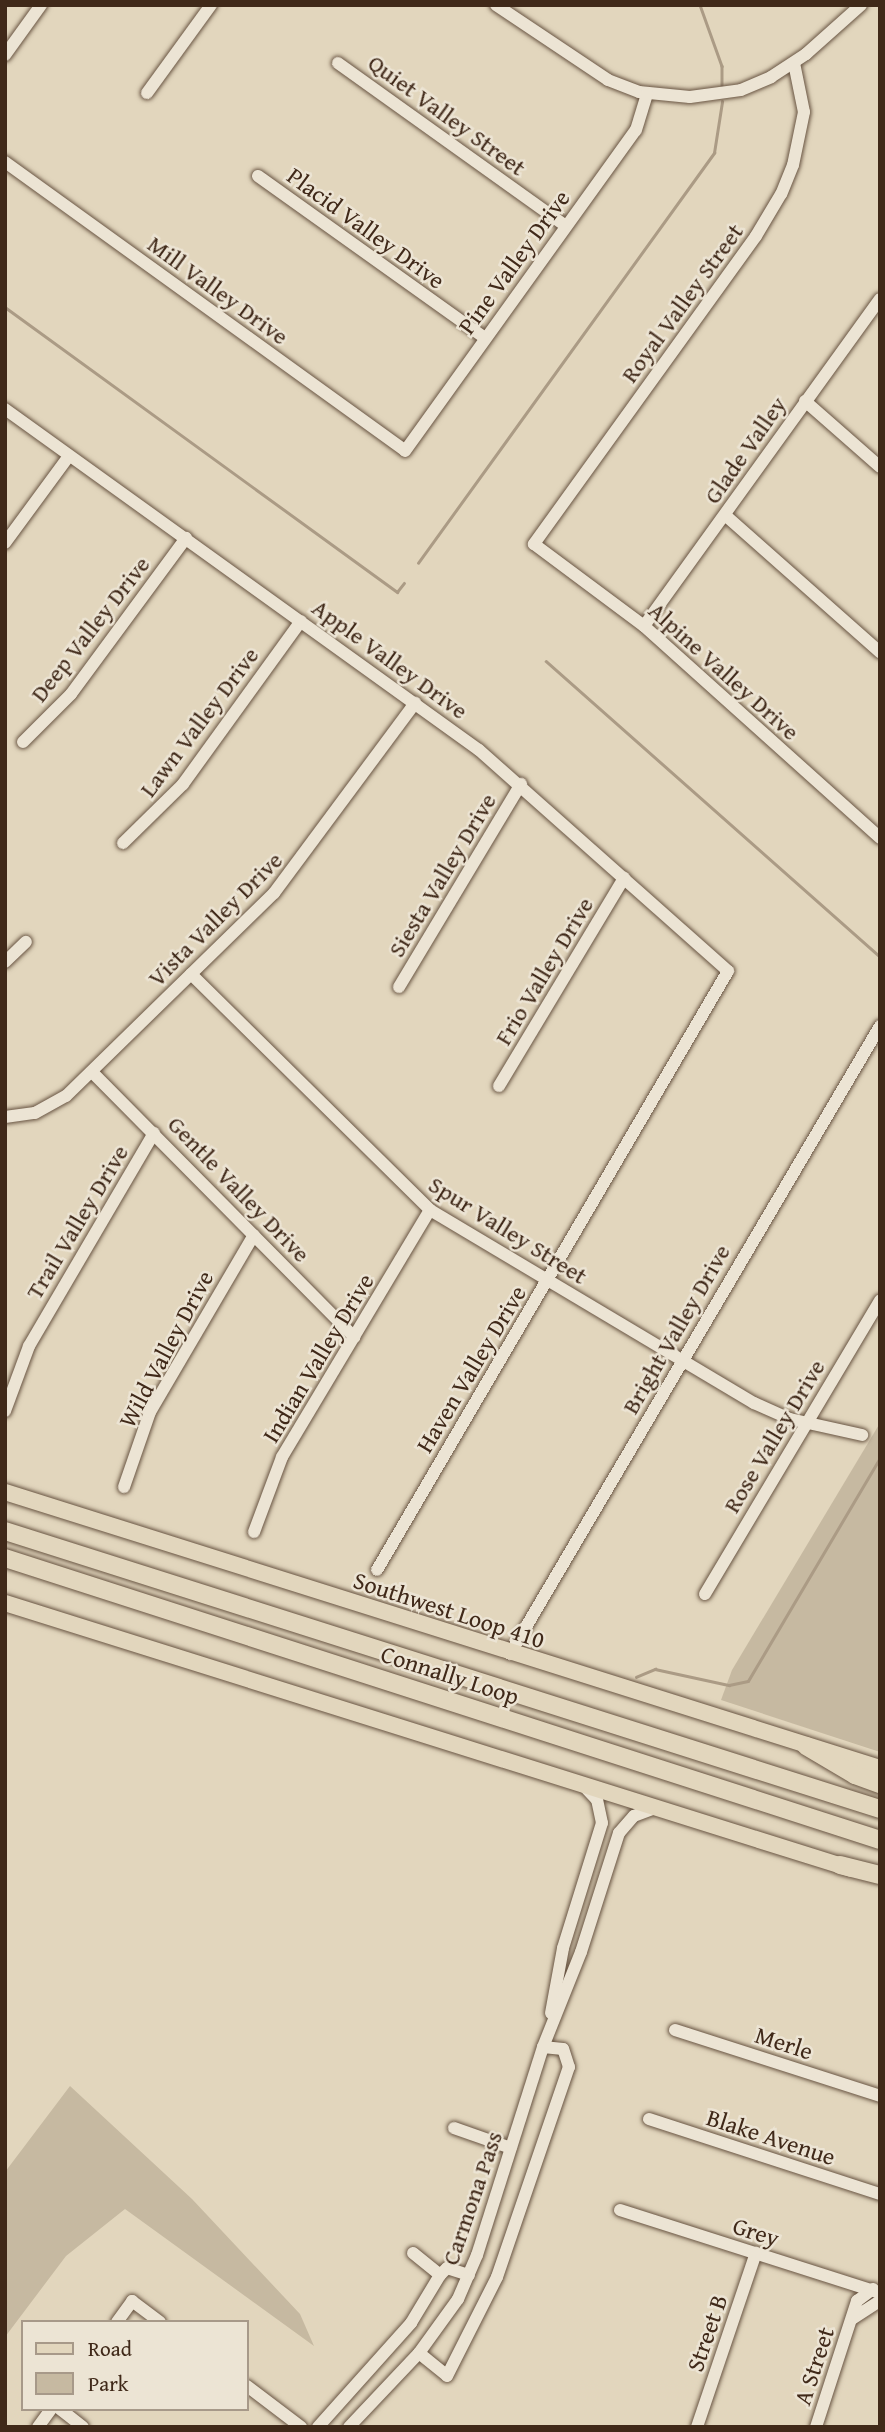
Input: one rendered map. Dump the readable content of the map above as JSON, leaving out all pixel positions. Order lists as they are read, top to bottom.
{
  "streets": {
    "highway": ["Connally Loop"],
    "main road": ["Southwest Loop 410"],
    "street": [
      "Quiet Valley Street",
      "Placid Valley Drive",
      "Pine Valley Drive",
      "Mill Valley Drive",
      "Royal Valley Street",
      "Glade Valley",
      "Deep Valley Drive",
      "Apple Valley Drive",
      "Alpine Valley Drive",
      "Lawn Valley Drive",
      "Siesta Valley Drive",
      "Vista Valley Drive",
      "Frio Valley Drive",
      "Gentle Valley Drive",
      "Trail Valley Drive",
      "Spur Valley Street",
      "Bright Valley Drive",
      "Wild Valley Drive",
      "Indian Valley Drive",
      "Haven Valley Drive",
      "Rose Valley Drive",
      "Merle",
      "Blake Avenue",
      "Carmona Pass",
      "Grey",
      "Street B",
      "A Street"
    ]
  },
  "crossings": [
    ["Quiet Valley Street", "Pine Valley Drive"],
    ["Placid Valley Drive", "Pine Valley Drive"],
    ["Pine Valley Drive", "Mill Valley Drive"],
    ["Royal Valley Street", "Alpine Valley Drive"],
    ["Glade Valley", "Alpine Valley Drive"],
    ["Deep Valley Drive", "Apple Valley Drive"],
    ["Apple Valley Drive", "Lawn Valley Drive"],
    ["Apple Valley Drive", "Siesta Valley Drive"],
    ["Apple Valley Drive", "Vista Valley Drive"],
    ["Apple Valley Drive", "Frio Valley Drive"],
    ["Apple Valley Drive", "Haven Valley Drive"],
    ["Vista Valley Drive", "Gentle Valley Drive"],
    ["Vista Valley Drive", "Spur Valley Street"],
    ["Gentle Valley Drive", "Trail Valley Drive"],
    ["Gentle Valley Drive", "Wild Valley Drive"],
    ["Gentle Valley Drive", "Indian Valley Drive"],
    ["Spur Valley Street", "Bright Valley Drive"],
    ["Spur Valley Street", "Indian Valley Drive"],
    ["Spur Valley Street", "Haven Valley Drive"],
    ["Spur Valley Street", "Rose Valley Drive"],
    ["Bright Valley Drive", "Southwest Loop 410"],
    ["Grey", "Street B"],
    ["Grey", "A Street"]
  ],
  "legend": ["Road", "Park"]
}
